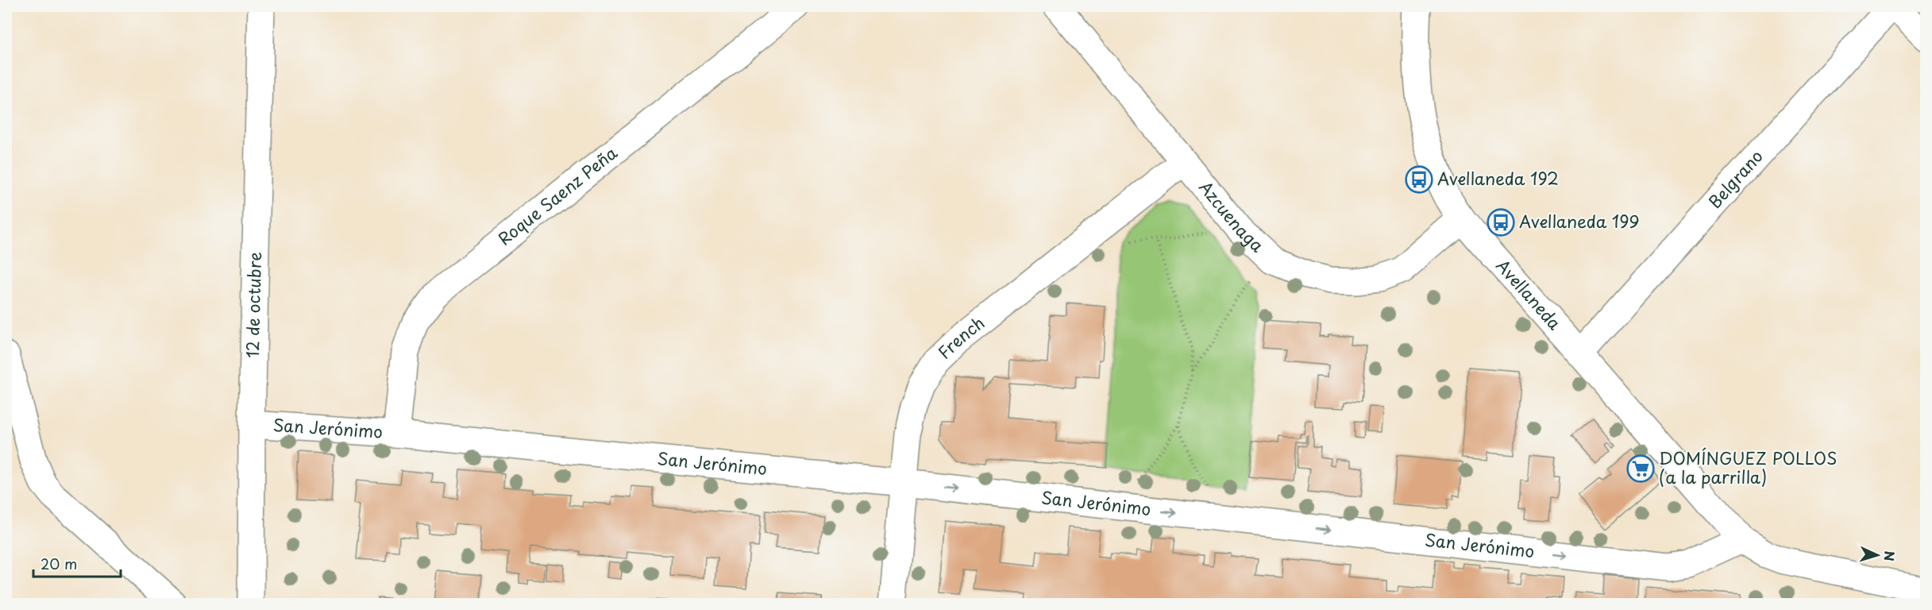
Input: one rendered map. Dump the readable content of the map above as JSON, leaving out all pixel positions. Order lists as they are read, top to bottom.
{
  "streets": {
    "street": [
      "Belgrano",
      "Roque Saenz Peña",
      "Azcuenaga",
      "Avellaneda",
      "12 de octubre",
      "French",
      "San Jerónimo"
    ]
  },
  "crossings": [
    ["Belgrano", "Avellaneda"],
    ["Roque Saenz Peña", "San Jerónimo"],
    ["Azcuenaga", "Avellaneda"],
    ["Azcuenaga", "French"],
    ["Avellaneda", "San Jerónimo"],
    ["12 de octubre", "San Jerónimo"],
    ["French", "San Jerónimo"]
  ],
  "one_way": ["San Jerónimo"],
  "places": {
    "bus stop": ["Avellaneda 192", "Avellaneda 199"],
    "supermarket": ["DOMÍNGUEZ POLLOS (a la parrilla)"]
  },
  "scale_bar": "20 m",
  "north": "right"
}
